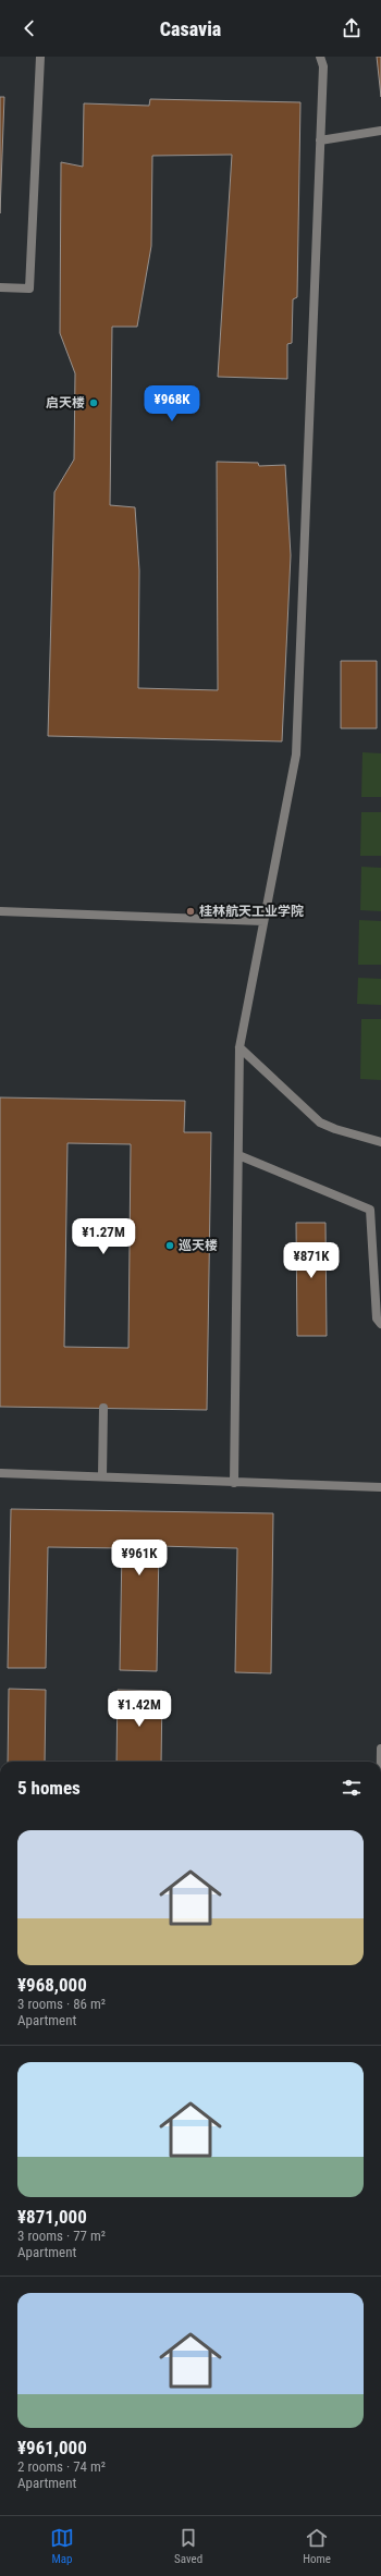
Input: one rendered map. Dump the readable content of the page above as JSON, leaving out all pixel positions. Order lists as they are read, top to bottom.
{
  "places": ["启天楼", "桂林航天工业学院", "巡天楼"],
  "page": {
    "header": "Casavia",
    "price": [
      "¥968K",
      "¥1.27M",
      "¥871K",
      "¥961K",
      "¥1.42M"
    ],
    "heading": "5 homes",
    "list": [
      {
        "name": "¥968,000",
        "note": "3 rooms · 86 m² · Apartment"
      },
      {
        "name": "¥871,000",
        "note": "3 rooms · 77 m² · Apartment"
      },
      {
        "name": "¥961,000",
        "note": "2 rooms · 74 m² · Apartment"
      }
    ],
    "tabs": ["Map", "Saved", "Home"]
  }
}
